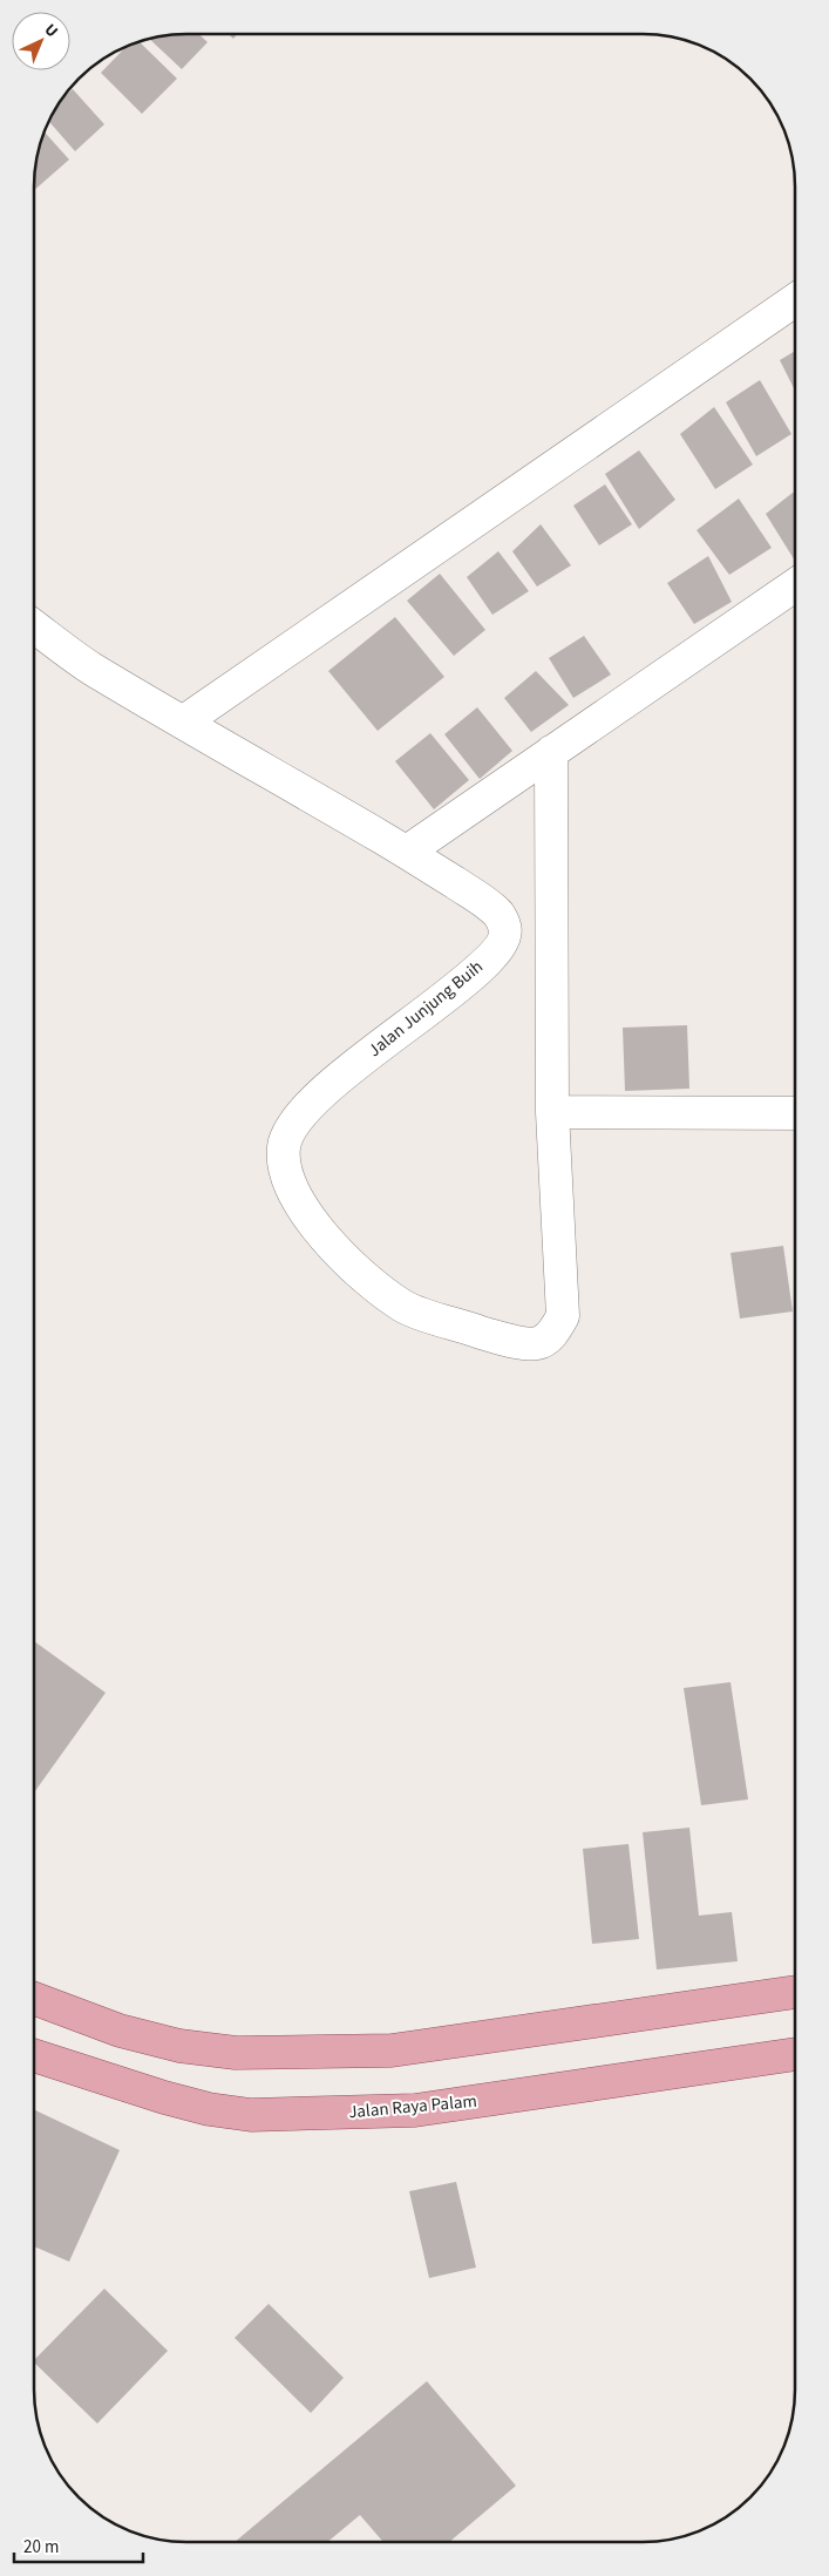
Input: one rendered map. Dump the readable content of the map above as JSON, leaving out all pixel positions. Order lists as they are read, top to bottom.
{
  "streets": {
    "main road": ["Jalan Raya Palam"],
    "street": ["Jalan Junjung Buih"]
  },
  "scale_bar": "20 m",
  "north": "top right"
}
